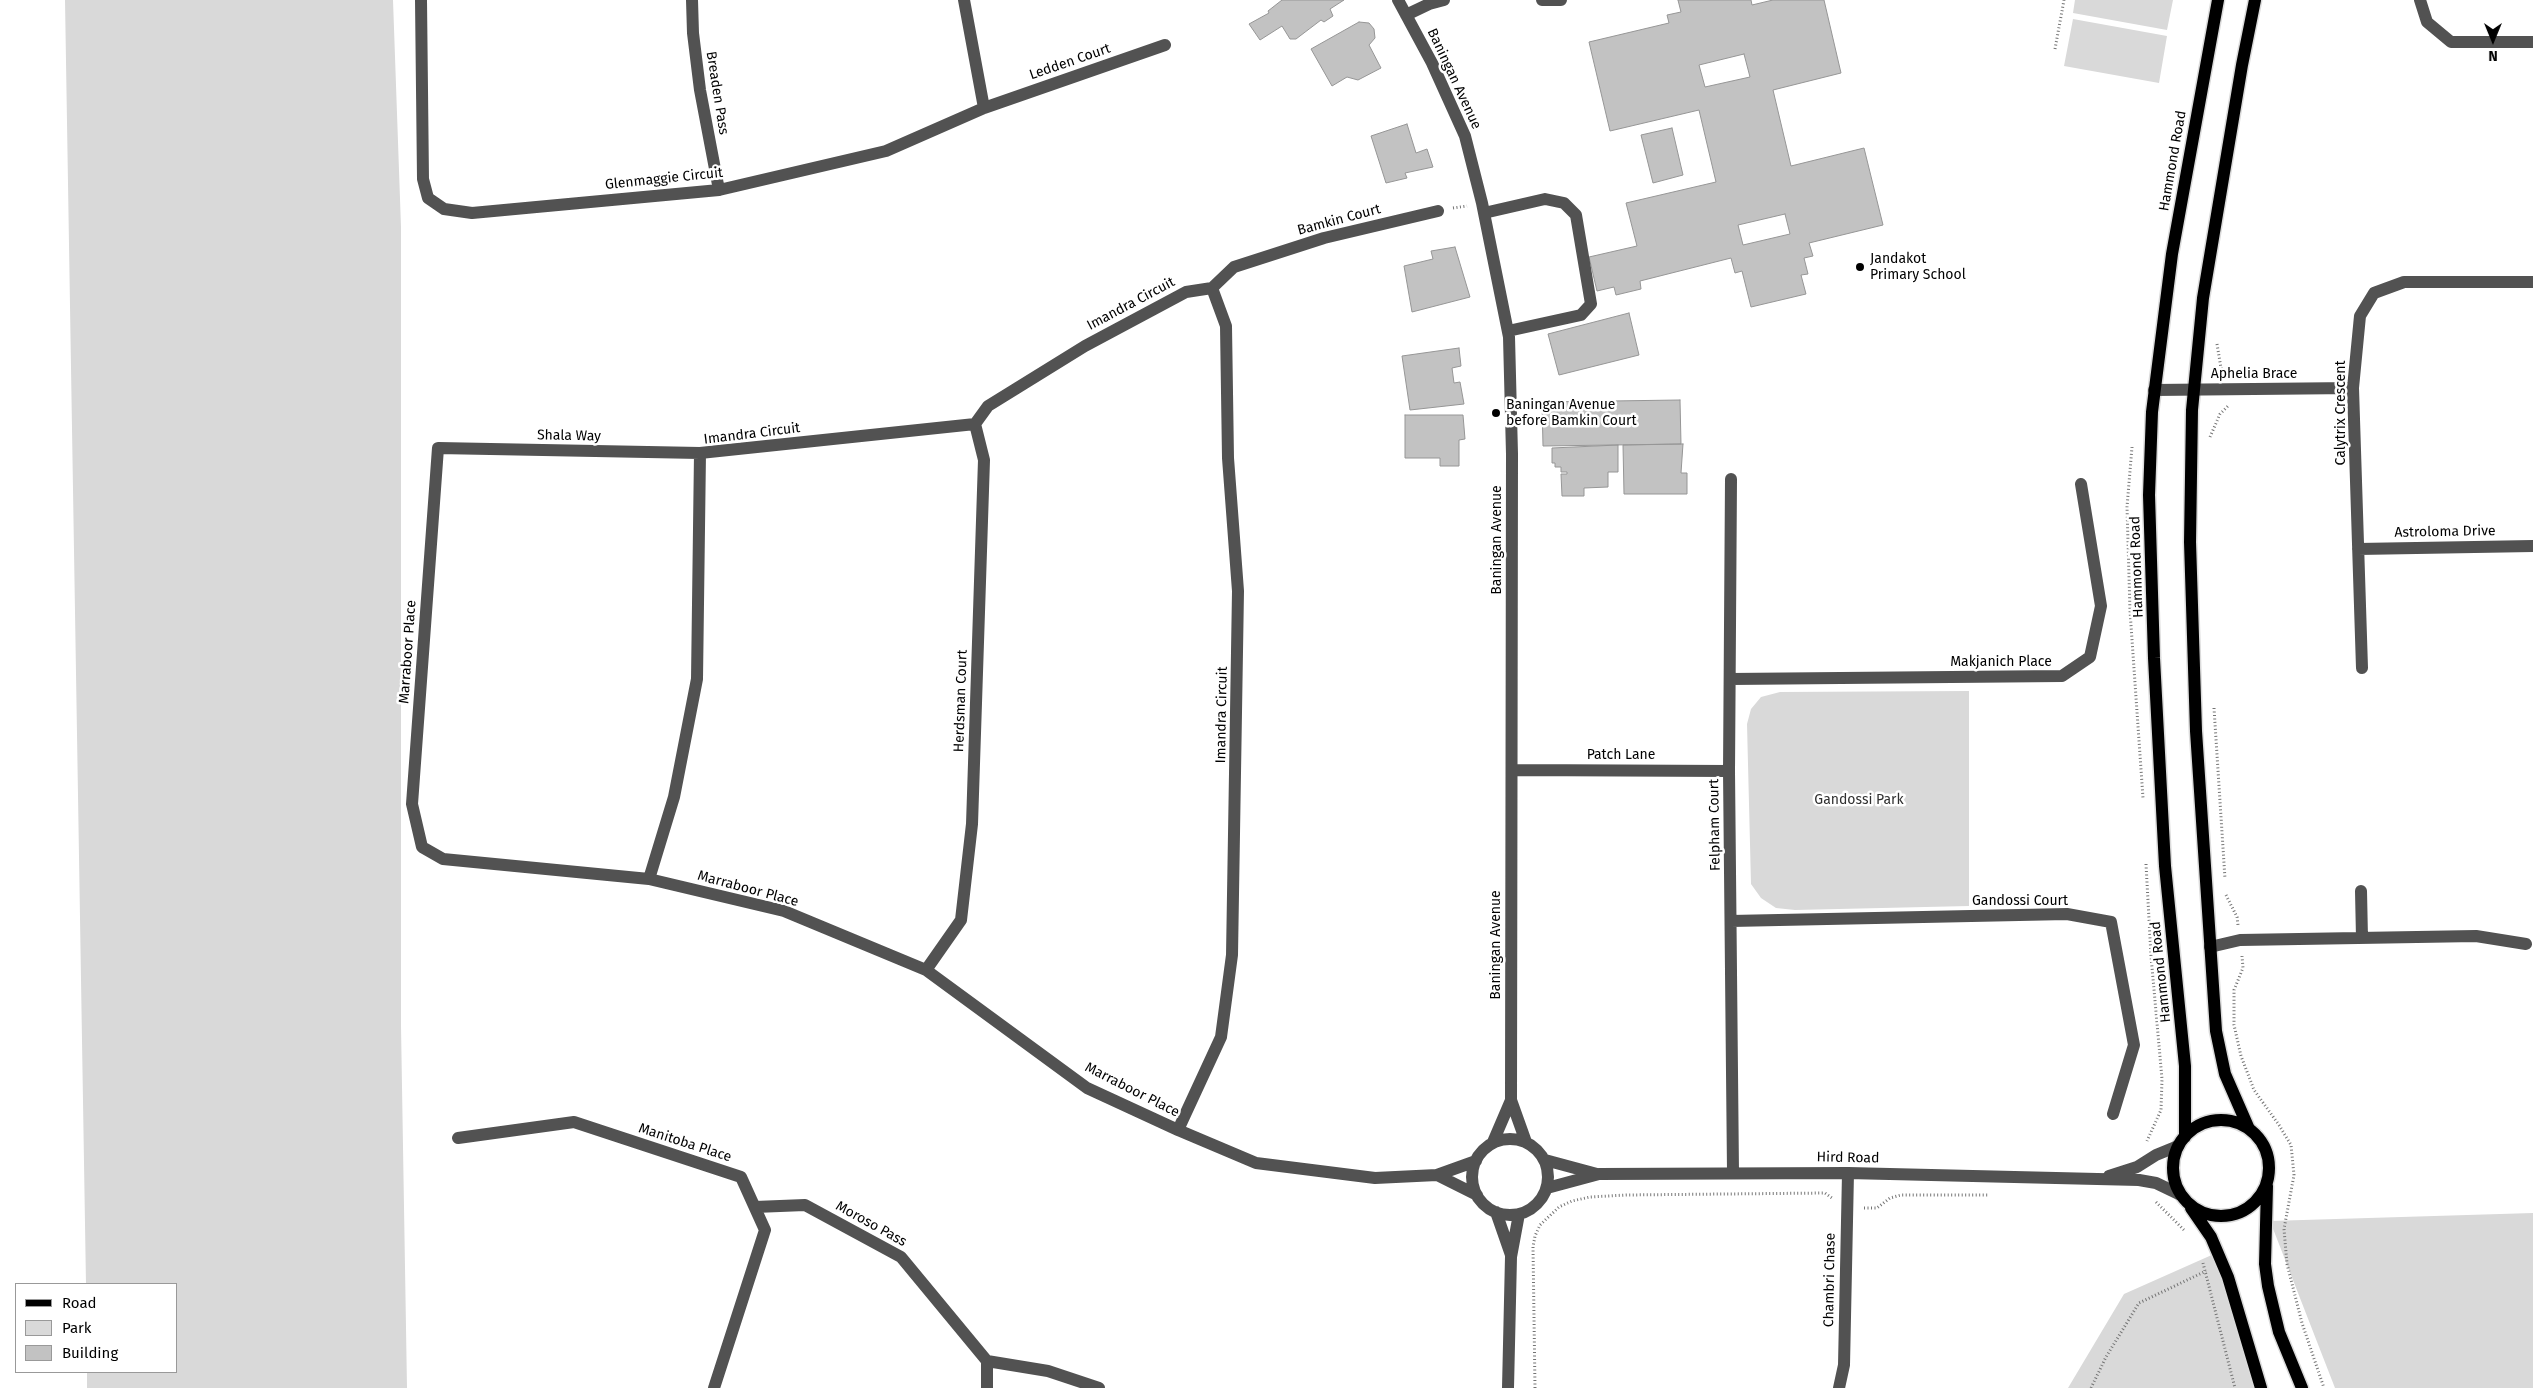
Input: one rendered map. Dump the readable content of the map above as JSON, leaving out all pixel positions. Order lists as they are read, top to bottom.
{
  "streets": {
    "main road": ["Hammond Road"],
    "street": [
      "Ledden Court",
      "Baningan Avenue",
      "Breaden Pass",
      "Glenmaggie Circuit",
      "Bamkin Court",
      "Imandra Circuit",
      "Aphelia Brace",
      "Calytrix Crescent",
      "Shala Way",
      "Astroloma Drive",
      "Marraboor Place",
      "Makjanich Place",
      "Herdsman Court",
      "Patch Lane",
      "Felpham Court",
      "Gandossi Court",
      "Manitoba Place",
      "Hird Road",
      "Moroso Pass",
      "Chambri Chase"
    ]
  },
  "crossings": [
    ["Ledden Court", "Glenmaggie Circuit"],
    ["Baningan Avenue", "Marraboor Place"],
    ["Baningan Avenue", "Patch Lane"],
    ["Baningan Avenue", "Hird Road"],
    ["Breaden Pass", "Glenmaggie Circuit"],
    ["Hammond Road", "Aphelia Brace"],
    ["Hammond Road", "Hird Road"],
    ["Bamkin Court", "Imandra Circuit"],
    ["Imandra Circuit", "Shala Way"],
    ["Imandra Circuit", "Marraboor Place"],
    ["Imandra Circuit", "Herdsman Court"],
    ["Aphelia Brace", "Calytrix Crescent"],
    ["Calytrix Crescent", "Astroloma Drive"],
    ["Shala Way", "Marraboor Place"],
    ["Marraboor Place", "Herdsman Court"],
    ["Marraboor Place", "Hird Road"],
    ["Makjanich Place", "Felpham Court"],
    ["Patch Lane", "Felpham Court"],
    ["Felpham Court", "Gandossi Court"],
    ["Felpham Court", "Hird Road"],
    ["Manitoba Place", "Moroso Pass"],
    ["Hird Road", "Chambri Chase"]
  ],
  "parks": ["Gandossi Park"],
  "places": ["Jandakot Primary School", "Baningan Avenue before Bamkin Court"],
  "legend": ["Road", "Park", "Building"],
  "north": "bottom"
}
